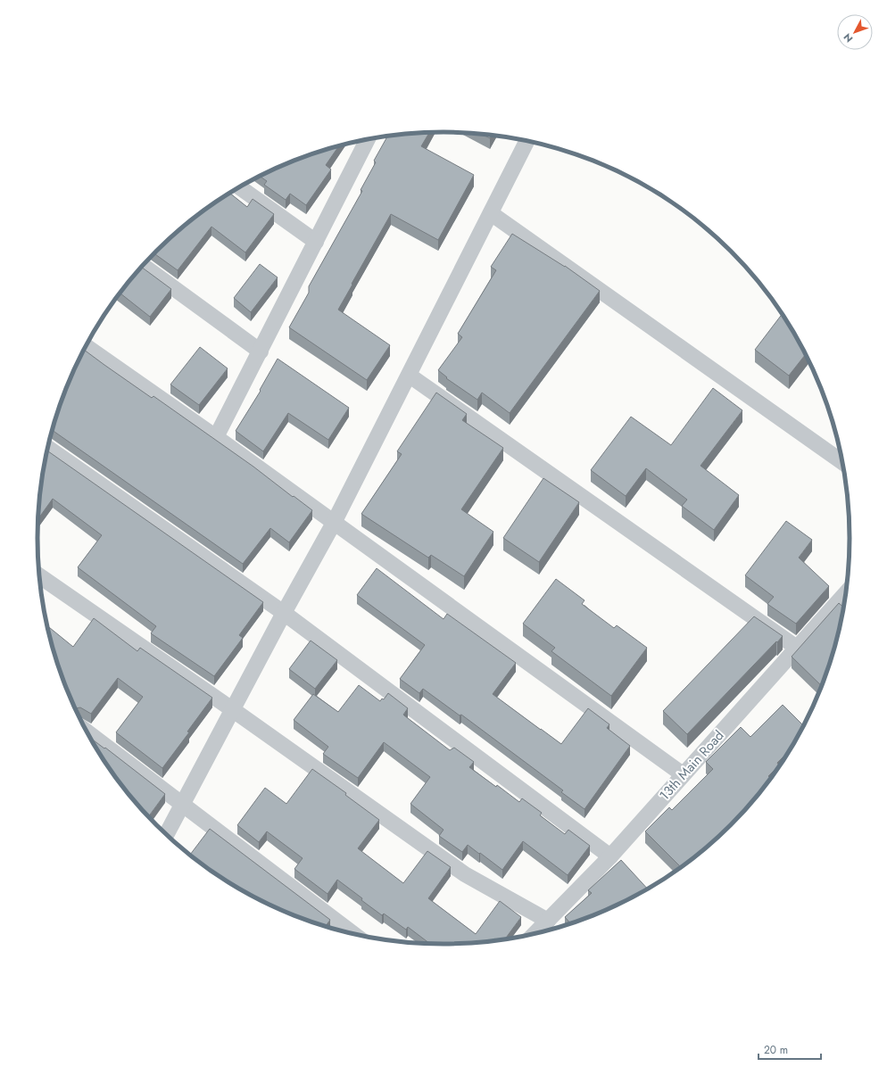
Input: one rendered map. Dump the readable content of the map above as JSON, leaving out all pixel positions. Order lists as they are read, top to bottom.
{
  "streets": {
    "street": ["13th Main Road"]
  },
  "scale_bar": "20 m",
  "north": "bottom left"
}
